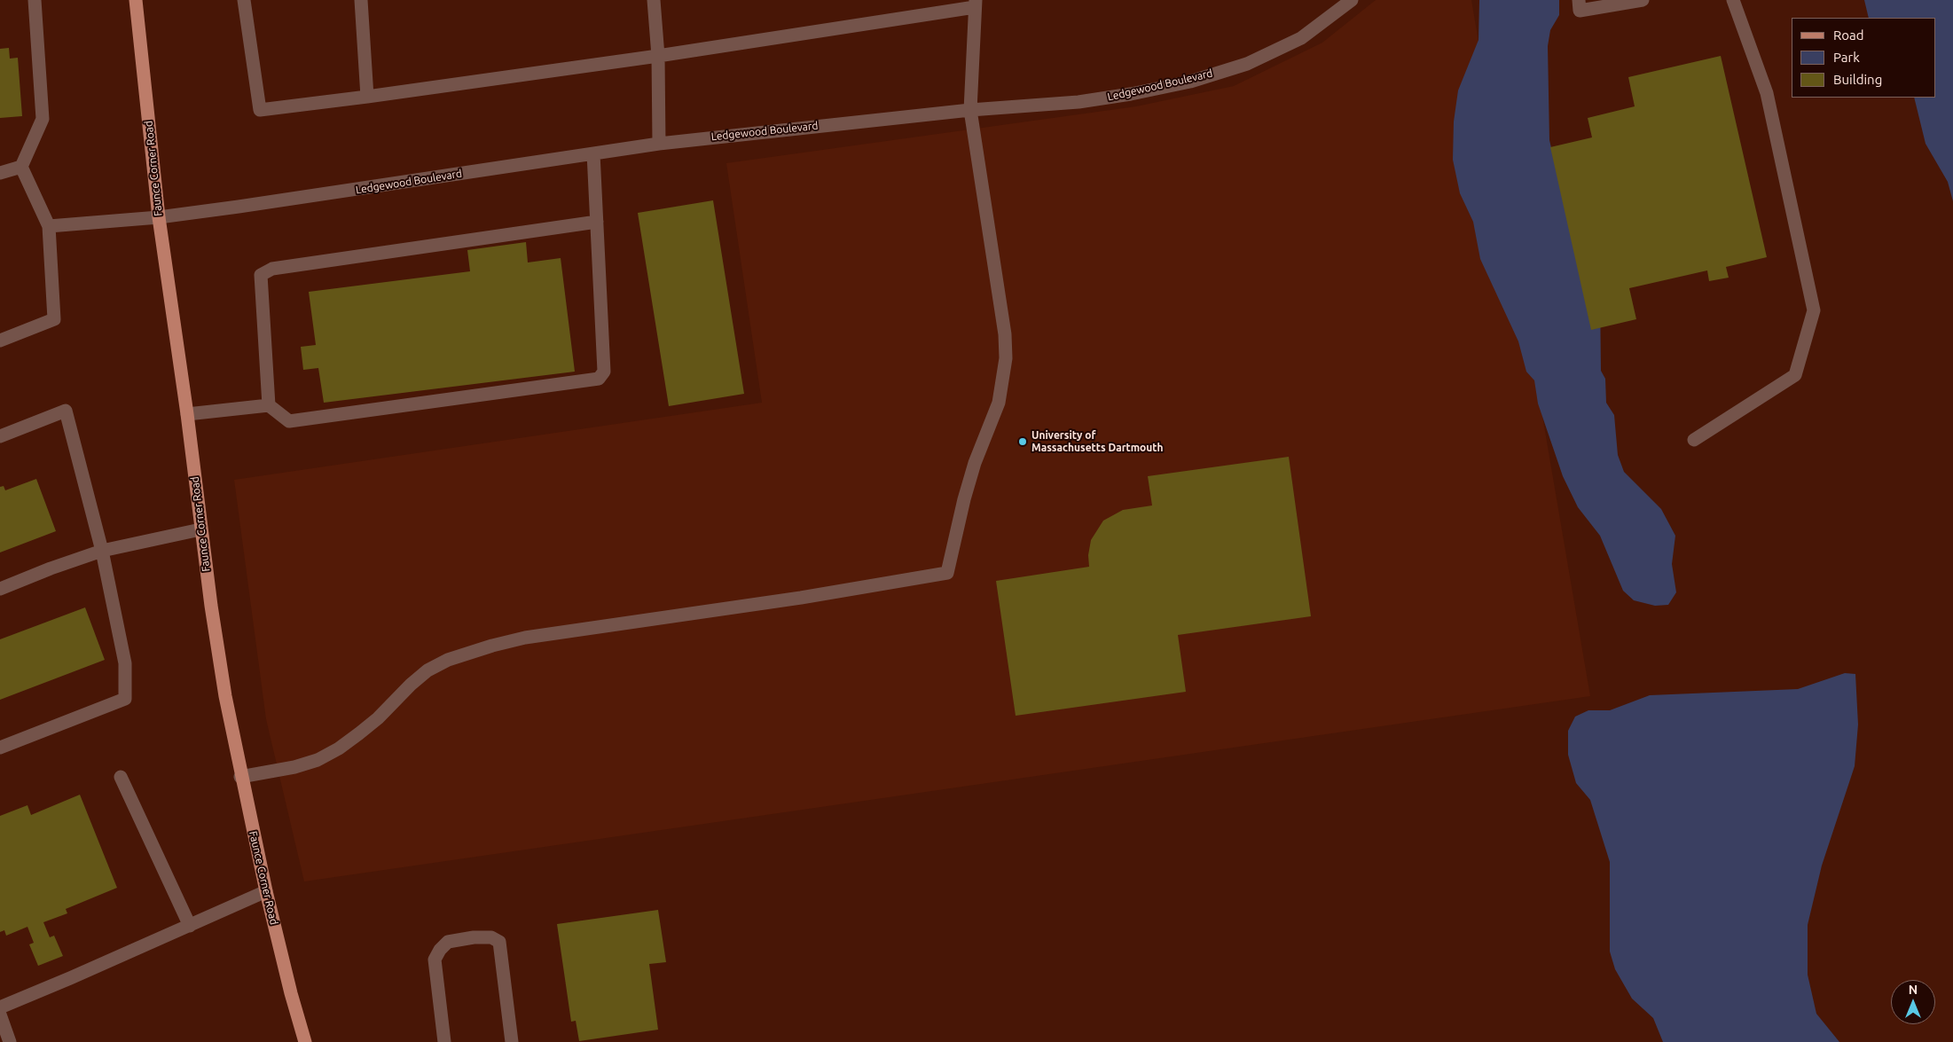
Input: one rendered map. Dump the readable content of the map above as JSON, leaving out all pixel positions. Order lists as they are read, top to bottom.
{
  "streets": {
    "main road": ["Faunce Corner Road"],
    "street": ["Ledgewood Boulevard"]
  },
  "crossings": [
    ["Ledgewood Boulevard", "Faunce Corner Road"]
  ],
  "places": ["University of Massachusetts Dartmouth"],
  "legend": ["Road", "Park", "Building"],
  "north": "top"
}
